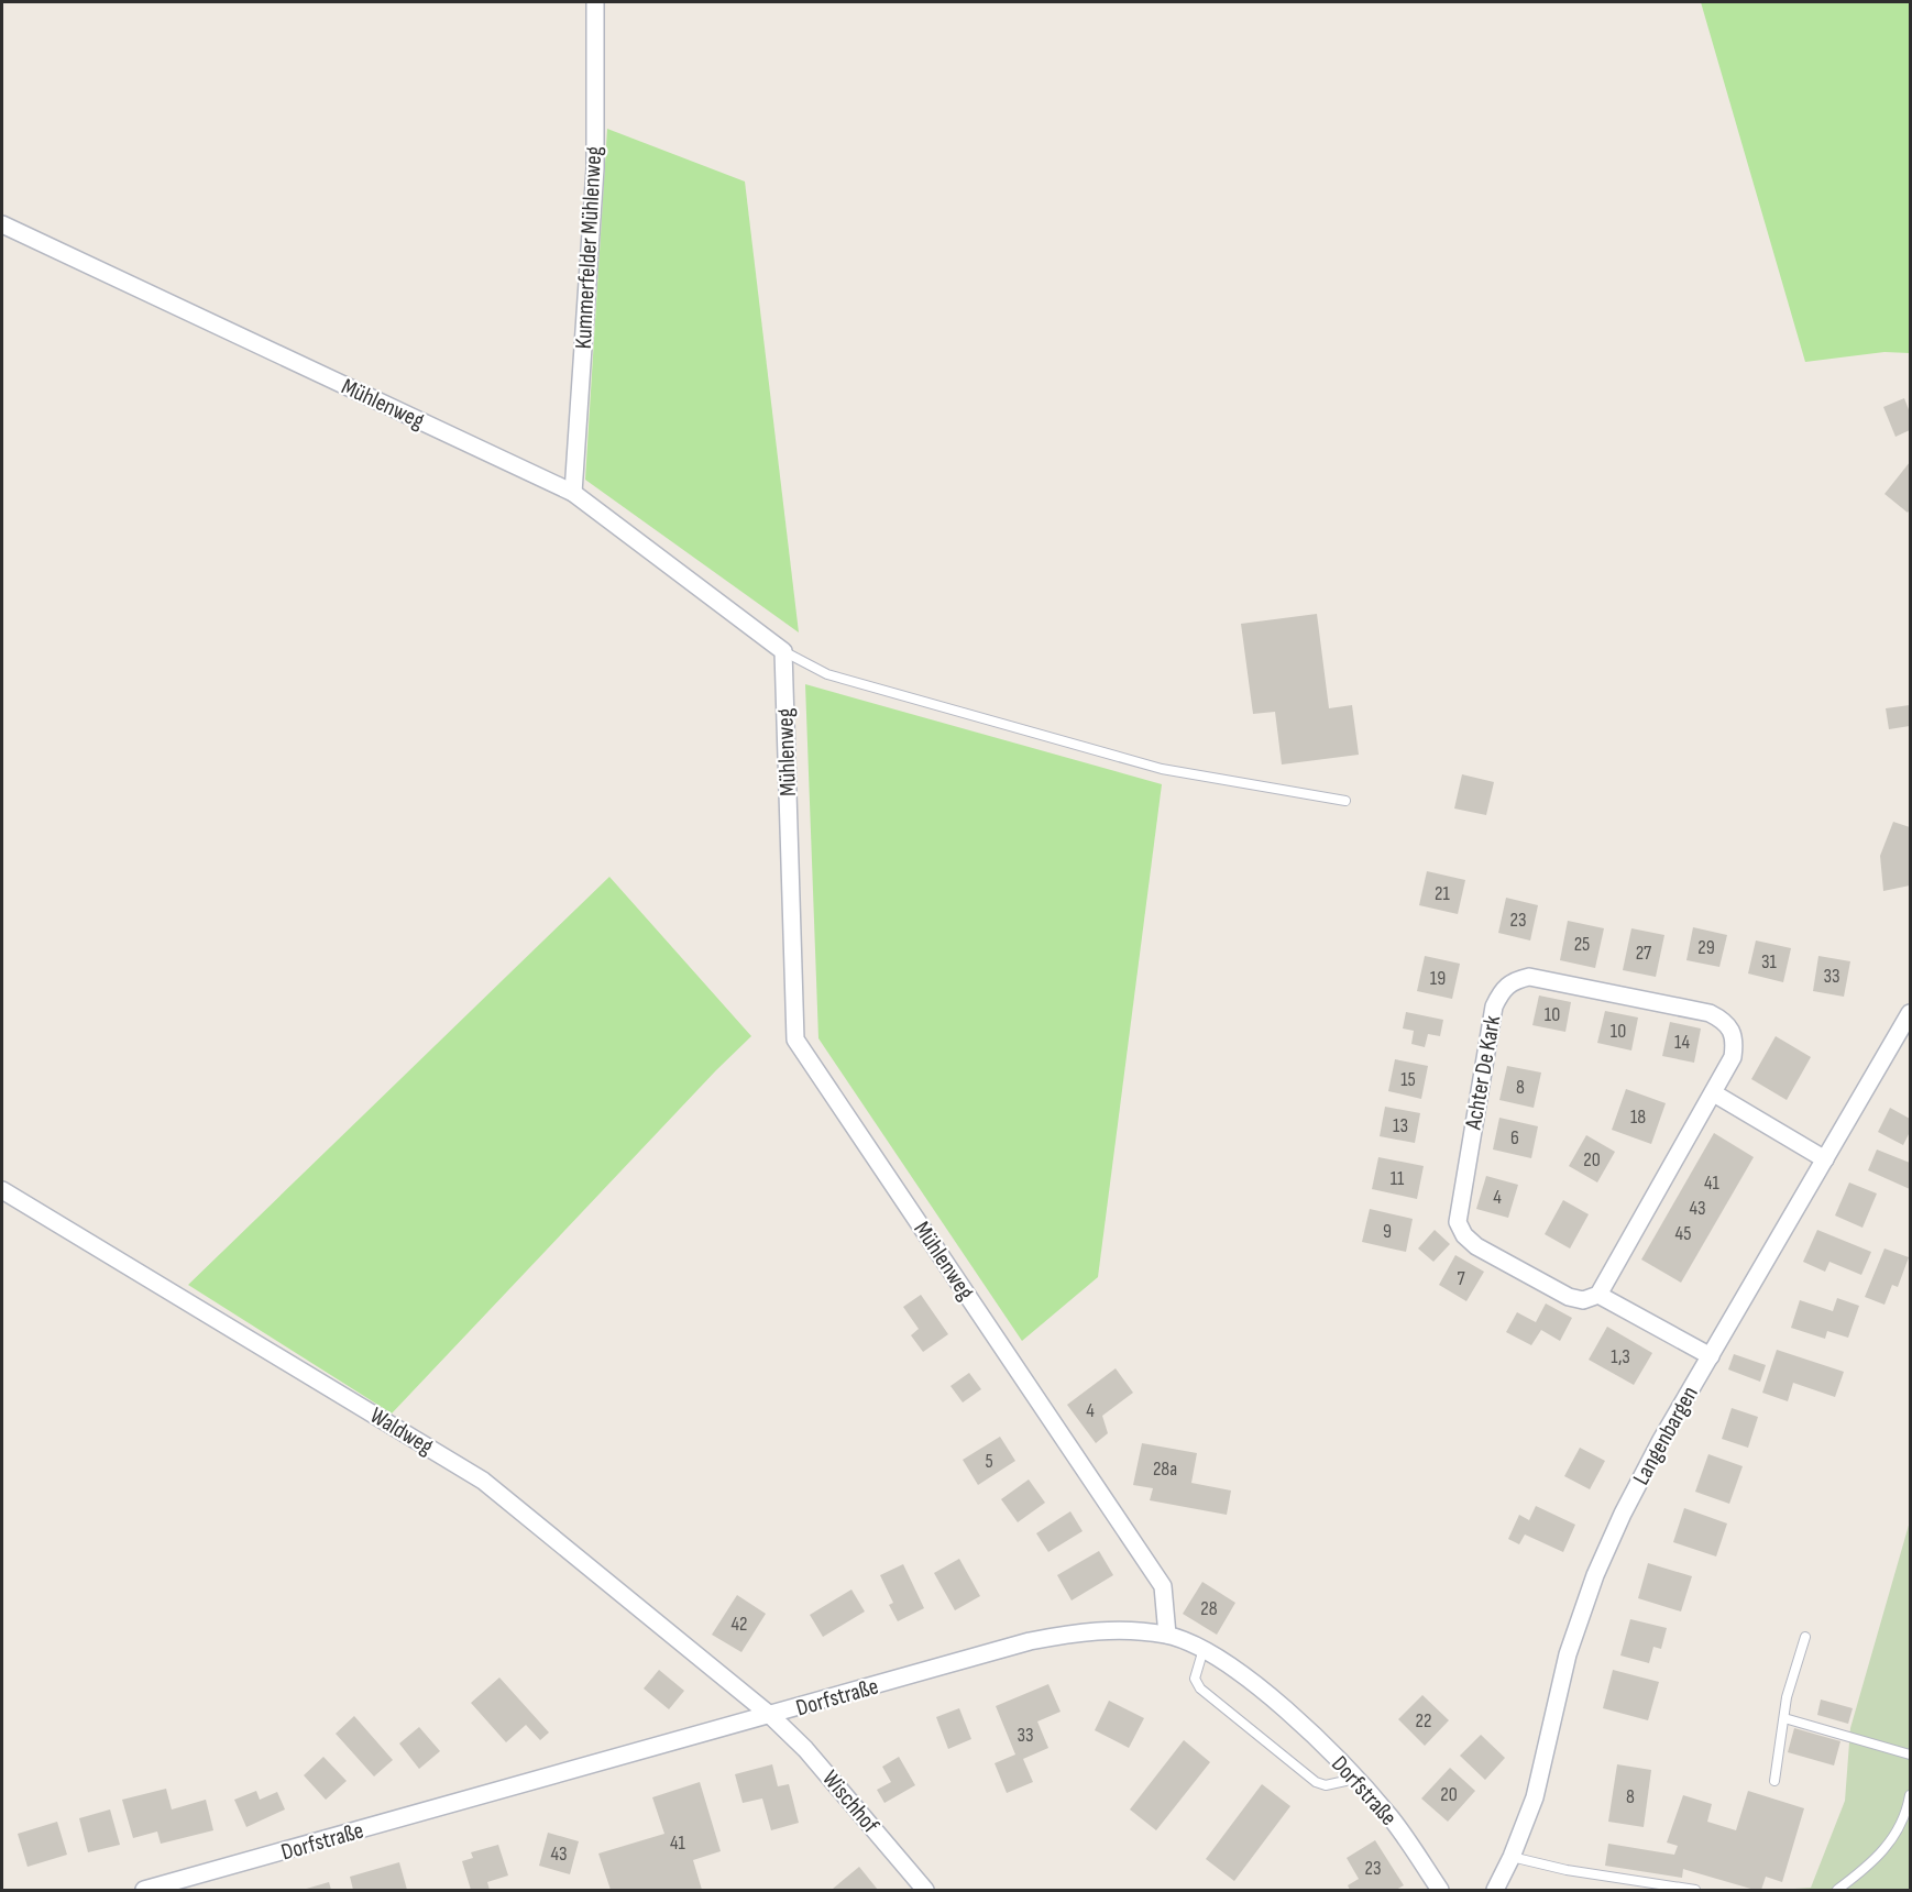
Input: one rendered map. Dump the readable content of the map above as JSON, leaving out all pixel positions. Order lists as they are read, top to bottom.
{
  "streets": {
    "street": [
      "Kummerfelder Mühlenweg",
      "Mühlenweg",
      "Achter De Kark",
      "Waldweg",
      "Langenbargen",
      "Dorfstraße",
      "Wischhof"
    ]
  },
  "crossings": [
    ["Kummerfelder Mühlenweg", "Mühlenweg"],
    ["Mühlenweg", "Dorfstraße"],
    ["Waldweg", "Dorfstraße"],
    ["Waldweg", "Wischhof"],
    ["Dorfstraße", "Wischhof"]
  ],
  "house_numbers": [
    "21",
    "23",
    "25",
    "29",
    "27",
    "31",
    "33",
    "19",
    "10",
    "10",
    "14",
    "15",
    "8",
    "18",
    "13",
    "6",
    "20",
    "11",
    "41",
    "4",
    "43",
    "9",
    "45",
    "7",
    "1,3",
    "4",
    "5",
    "28a",
    "28",
    "42",
    "22",
    "33",
    "20",
    "8",
    "41",
    "43",
    "23"
  ]
}
